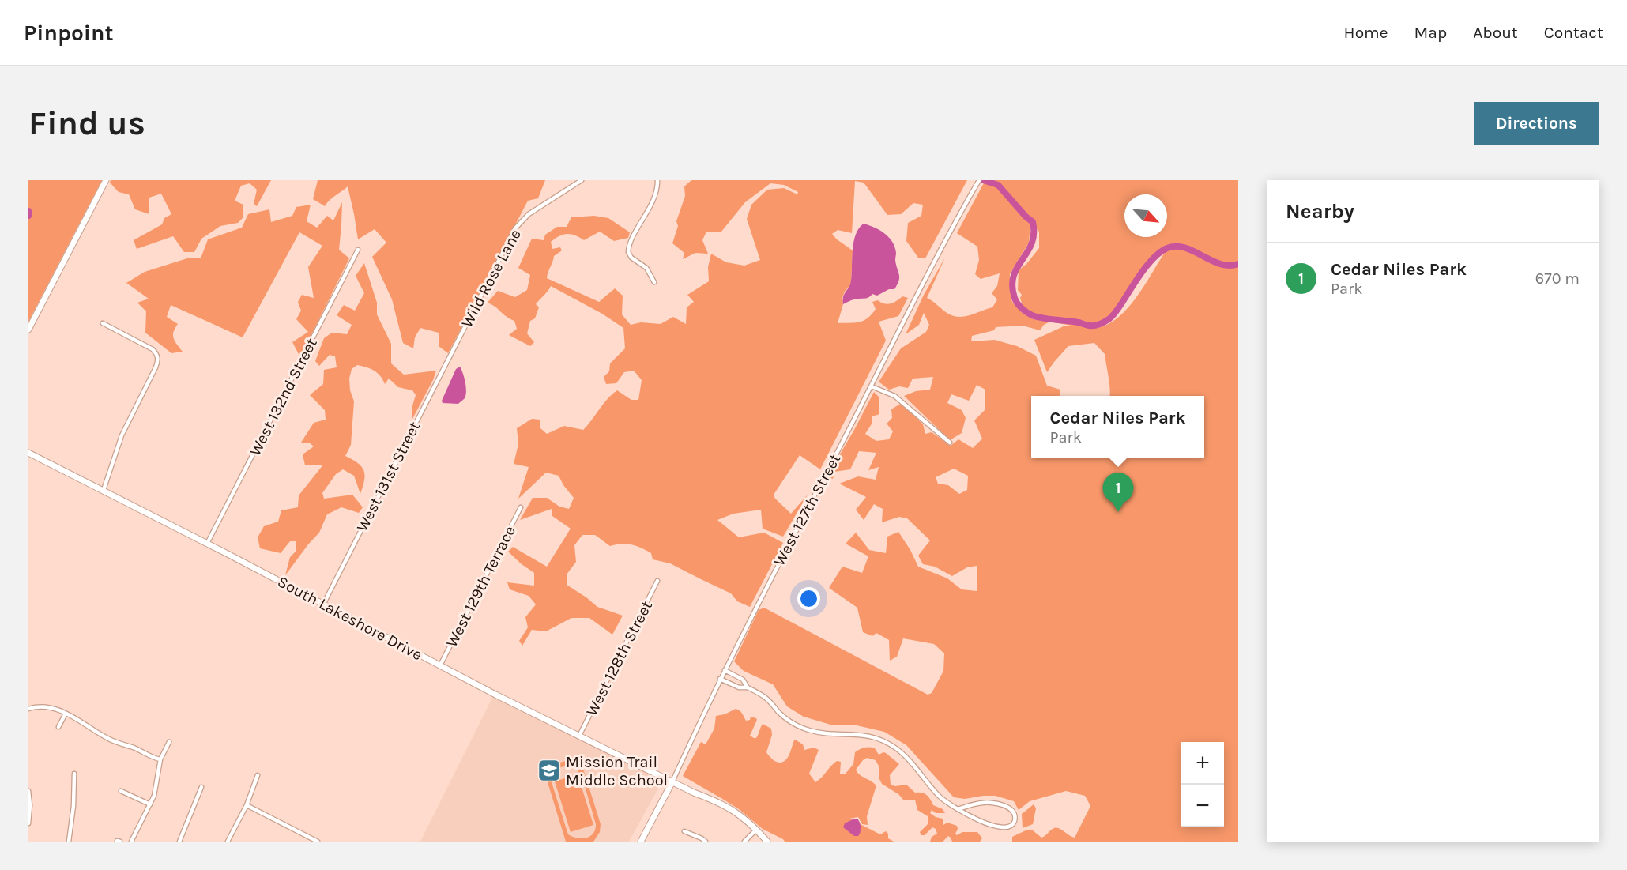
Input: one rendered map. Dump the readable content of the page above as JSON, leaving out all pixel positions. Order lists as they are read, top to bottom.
{
  "streets": {
    "street": [
      "Wild Rose Lane",
      "West 132nd Street",
      "West 131st Street",
      "West 127th Street",
      "West 129th Terrace",
      "South Lakeshore Drive",
      "West 128th Street"
    ]
  },
  "crossings": [
    ["Wild Rose Lane", "West 131st Street"],
    ["West 132nd Street", "South Lakeshore Drive"],
    ["West 131st Street", "South Lakeshore Drive"],
    ["West 127th Street", "South Lakeshore Drive"],
    ["West 129th Terrace", "South Lakeshore Drive"],
    ["South Lakeshore Drive", "West 128th Street"]
  ],
  "places": {
    "school or university": ["Mission Trail Middle School"]
  },
  "north": "bottom right",
  "page": {
    "header": "Pinpoint",
    "nav": [
      "Home",
      "Map",
      "About",
      "Contact"
    ],
    "buttons": "Directions",
    "title": "Find us",
    "heading": "Nearby",
    "list": [
      {
        "mark": "1",
        "name": "Cedar Niles Park",
        "note": "Park",
        "value": "670 m"
      }
    ],
    "popup": ["Cedar Niles Park", "Park"],
    "pins": "1",
    "map_buttons": ["+", "−"]
  }
}
